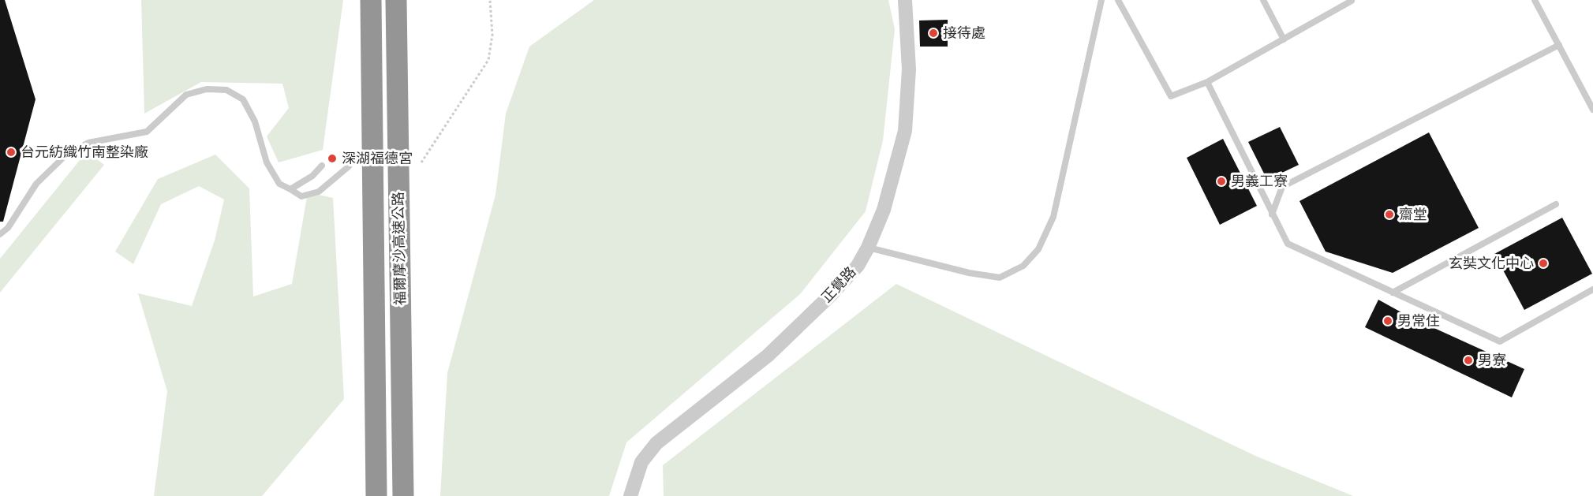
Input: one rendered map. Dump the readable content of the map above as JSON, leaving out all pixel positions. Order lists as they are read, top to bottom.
{
  "streets": {
    "highway": ["福爾摩沙高速公路"],
    "street": ["正覺路"]
  },
  "places": [
    "接待處",
    "台元紡織竹南整染廠",
    "深湖福德宮",
    "男義工寮",
    "齋堂",
    "玄奘文化中心",
    "男常住",
    "男寮"
  ]
}
